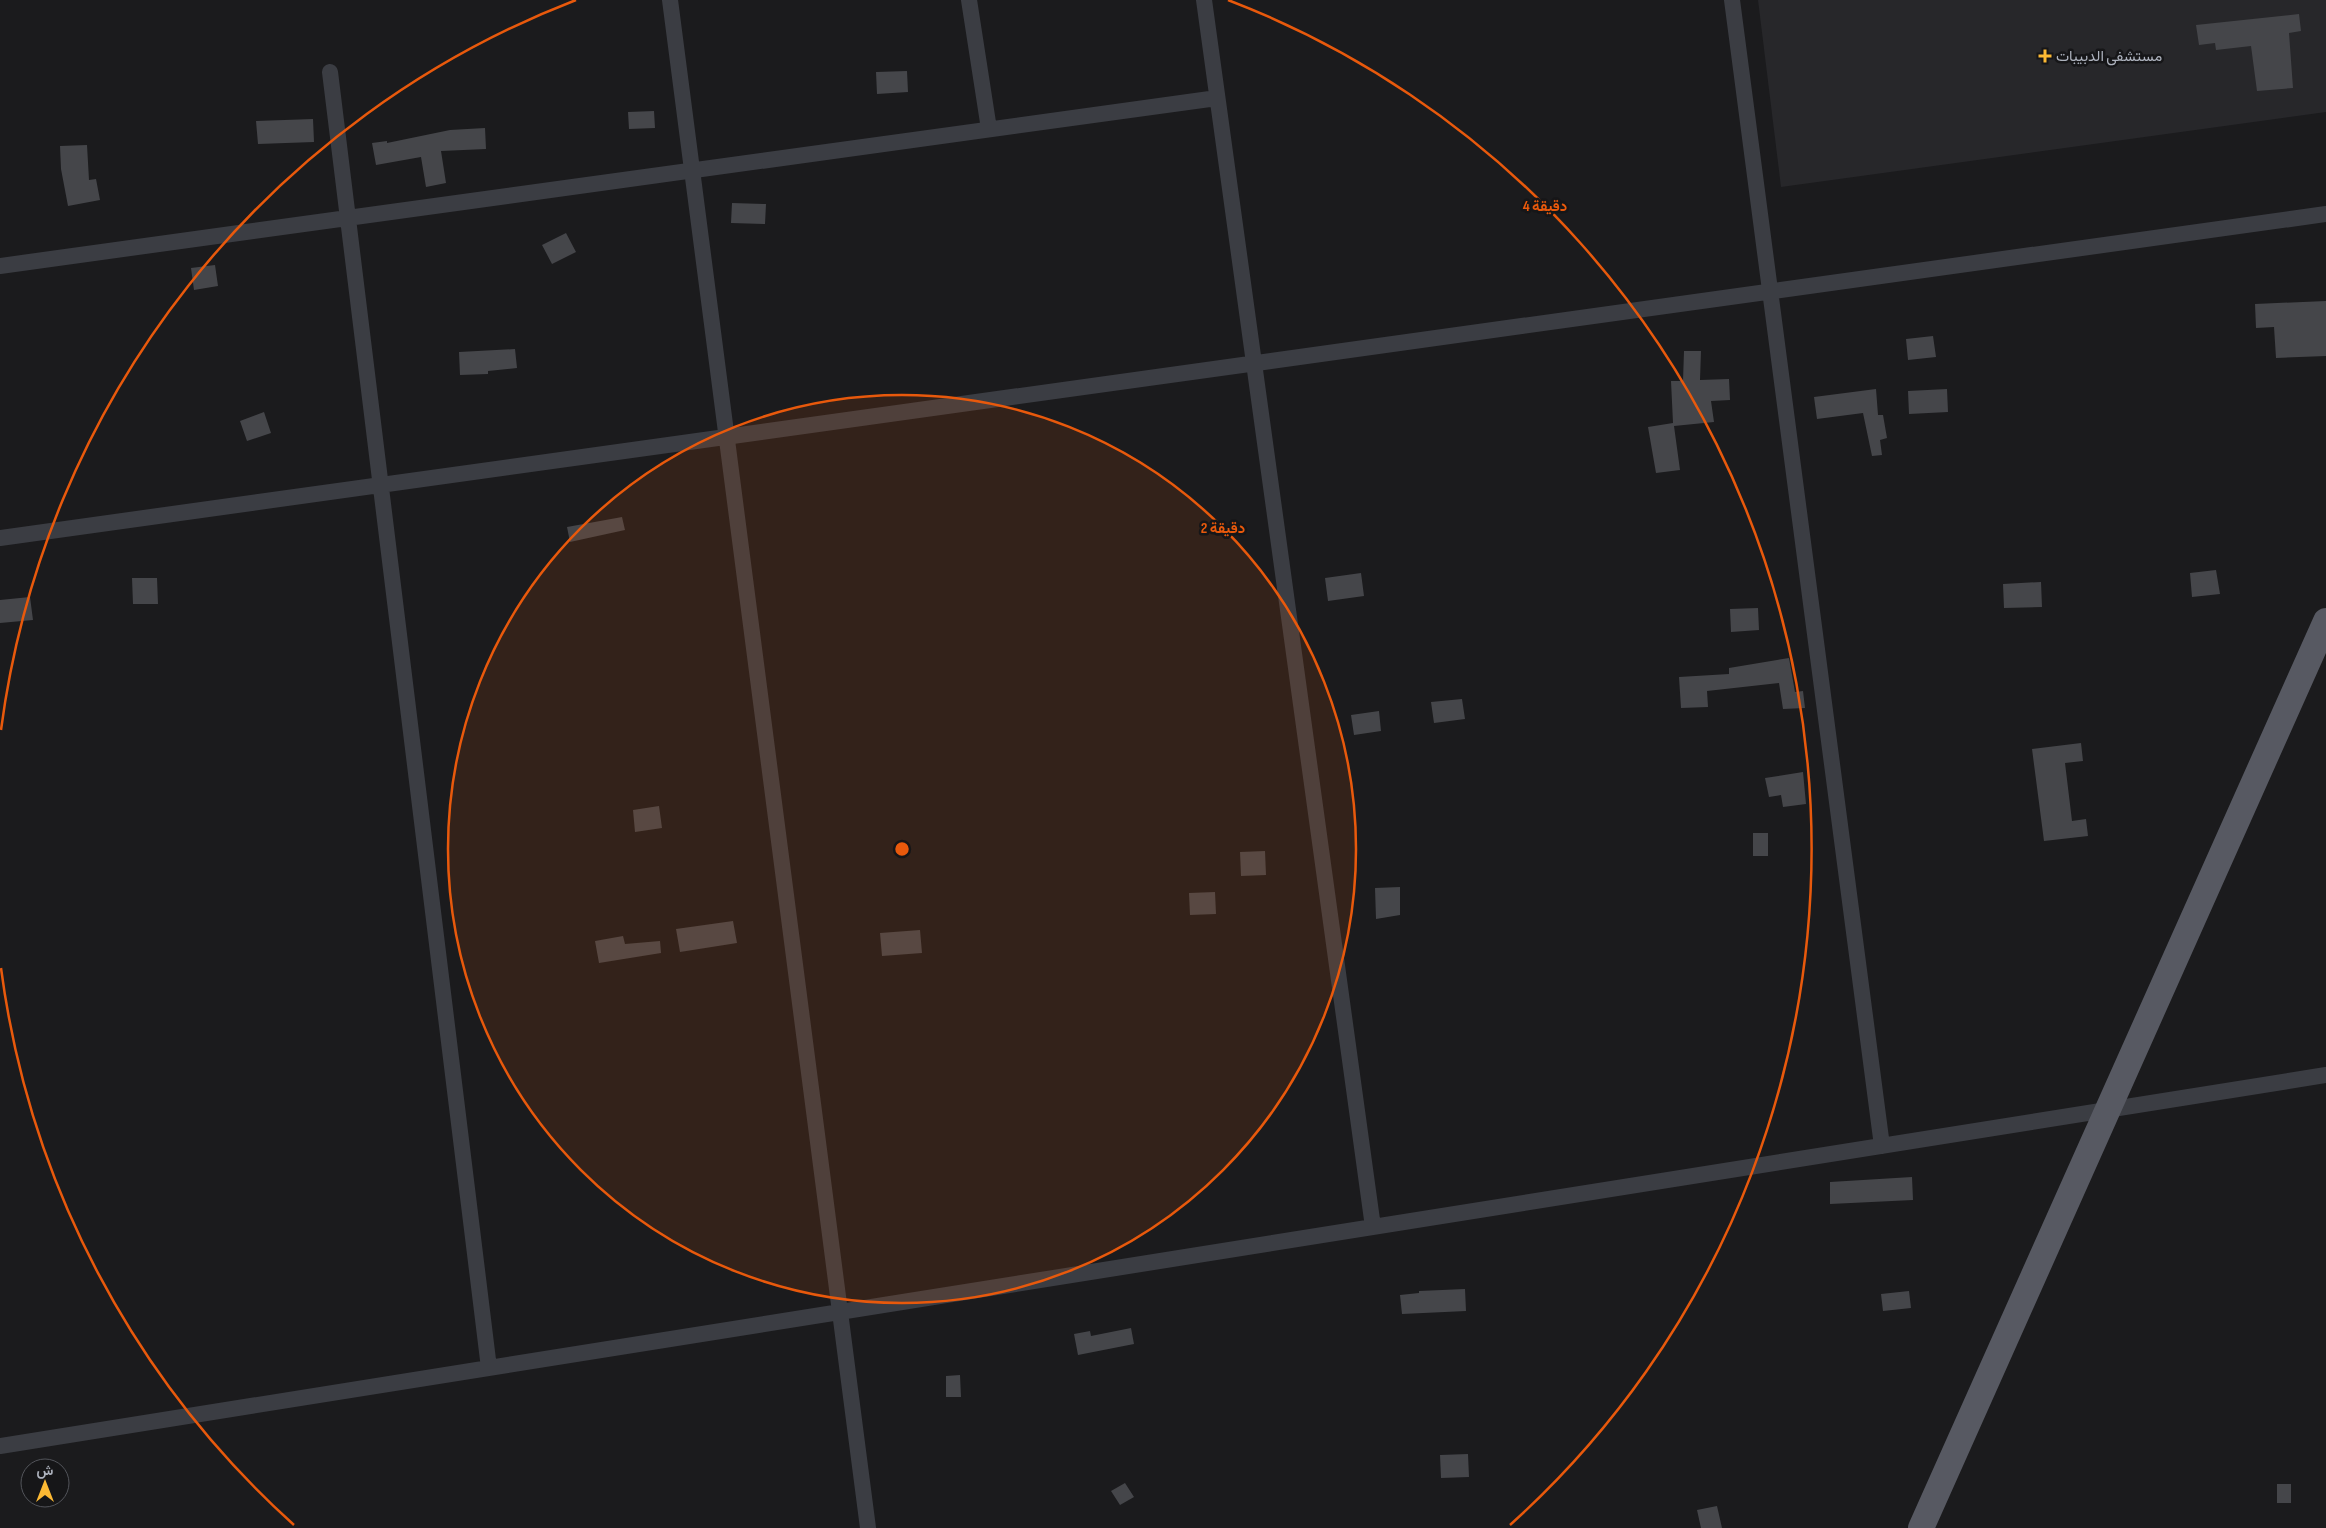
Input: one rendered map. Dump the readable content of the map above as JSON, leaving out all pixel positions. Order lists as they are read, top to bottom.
{
  "places": {
    "health": ["مستشفى الدبيبات"]
  },
  "north": "top",
  "rings": ["4 دقيقة", "2 دقيقة"]
}
